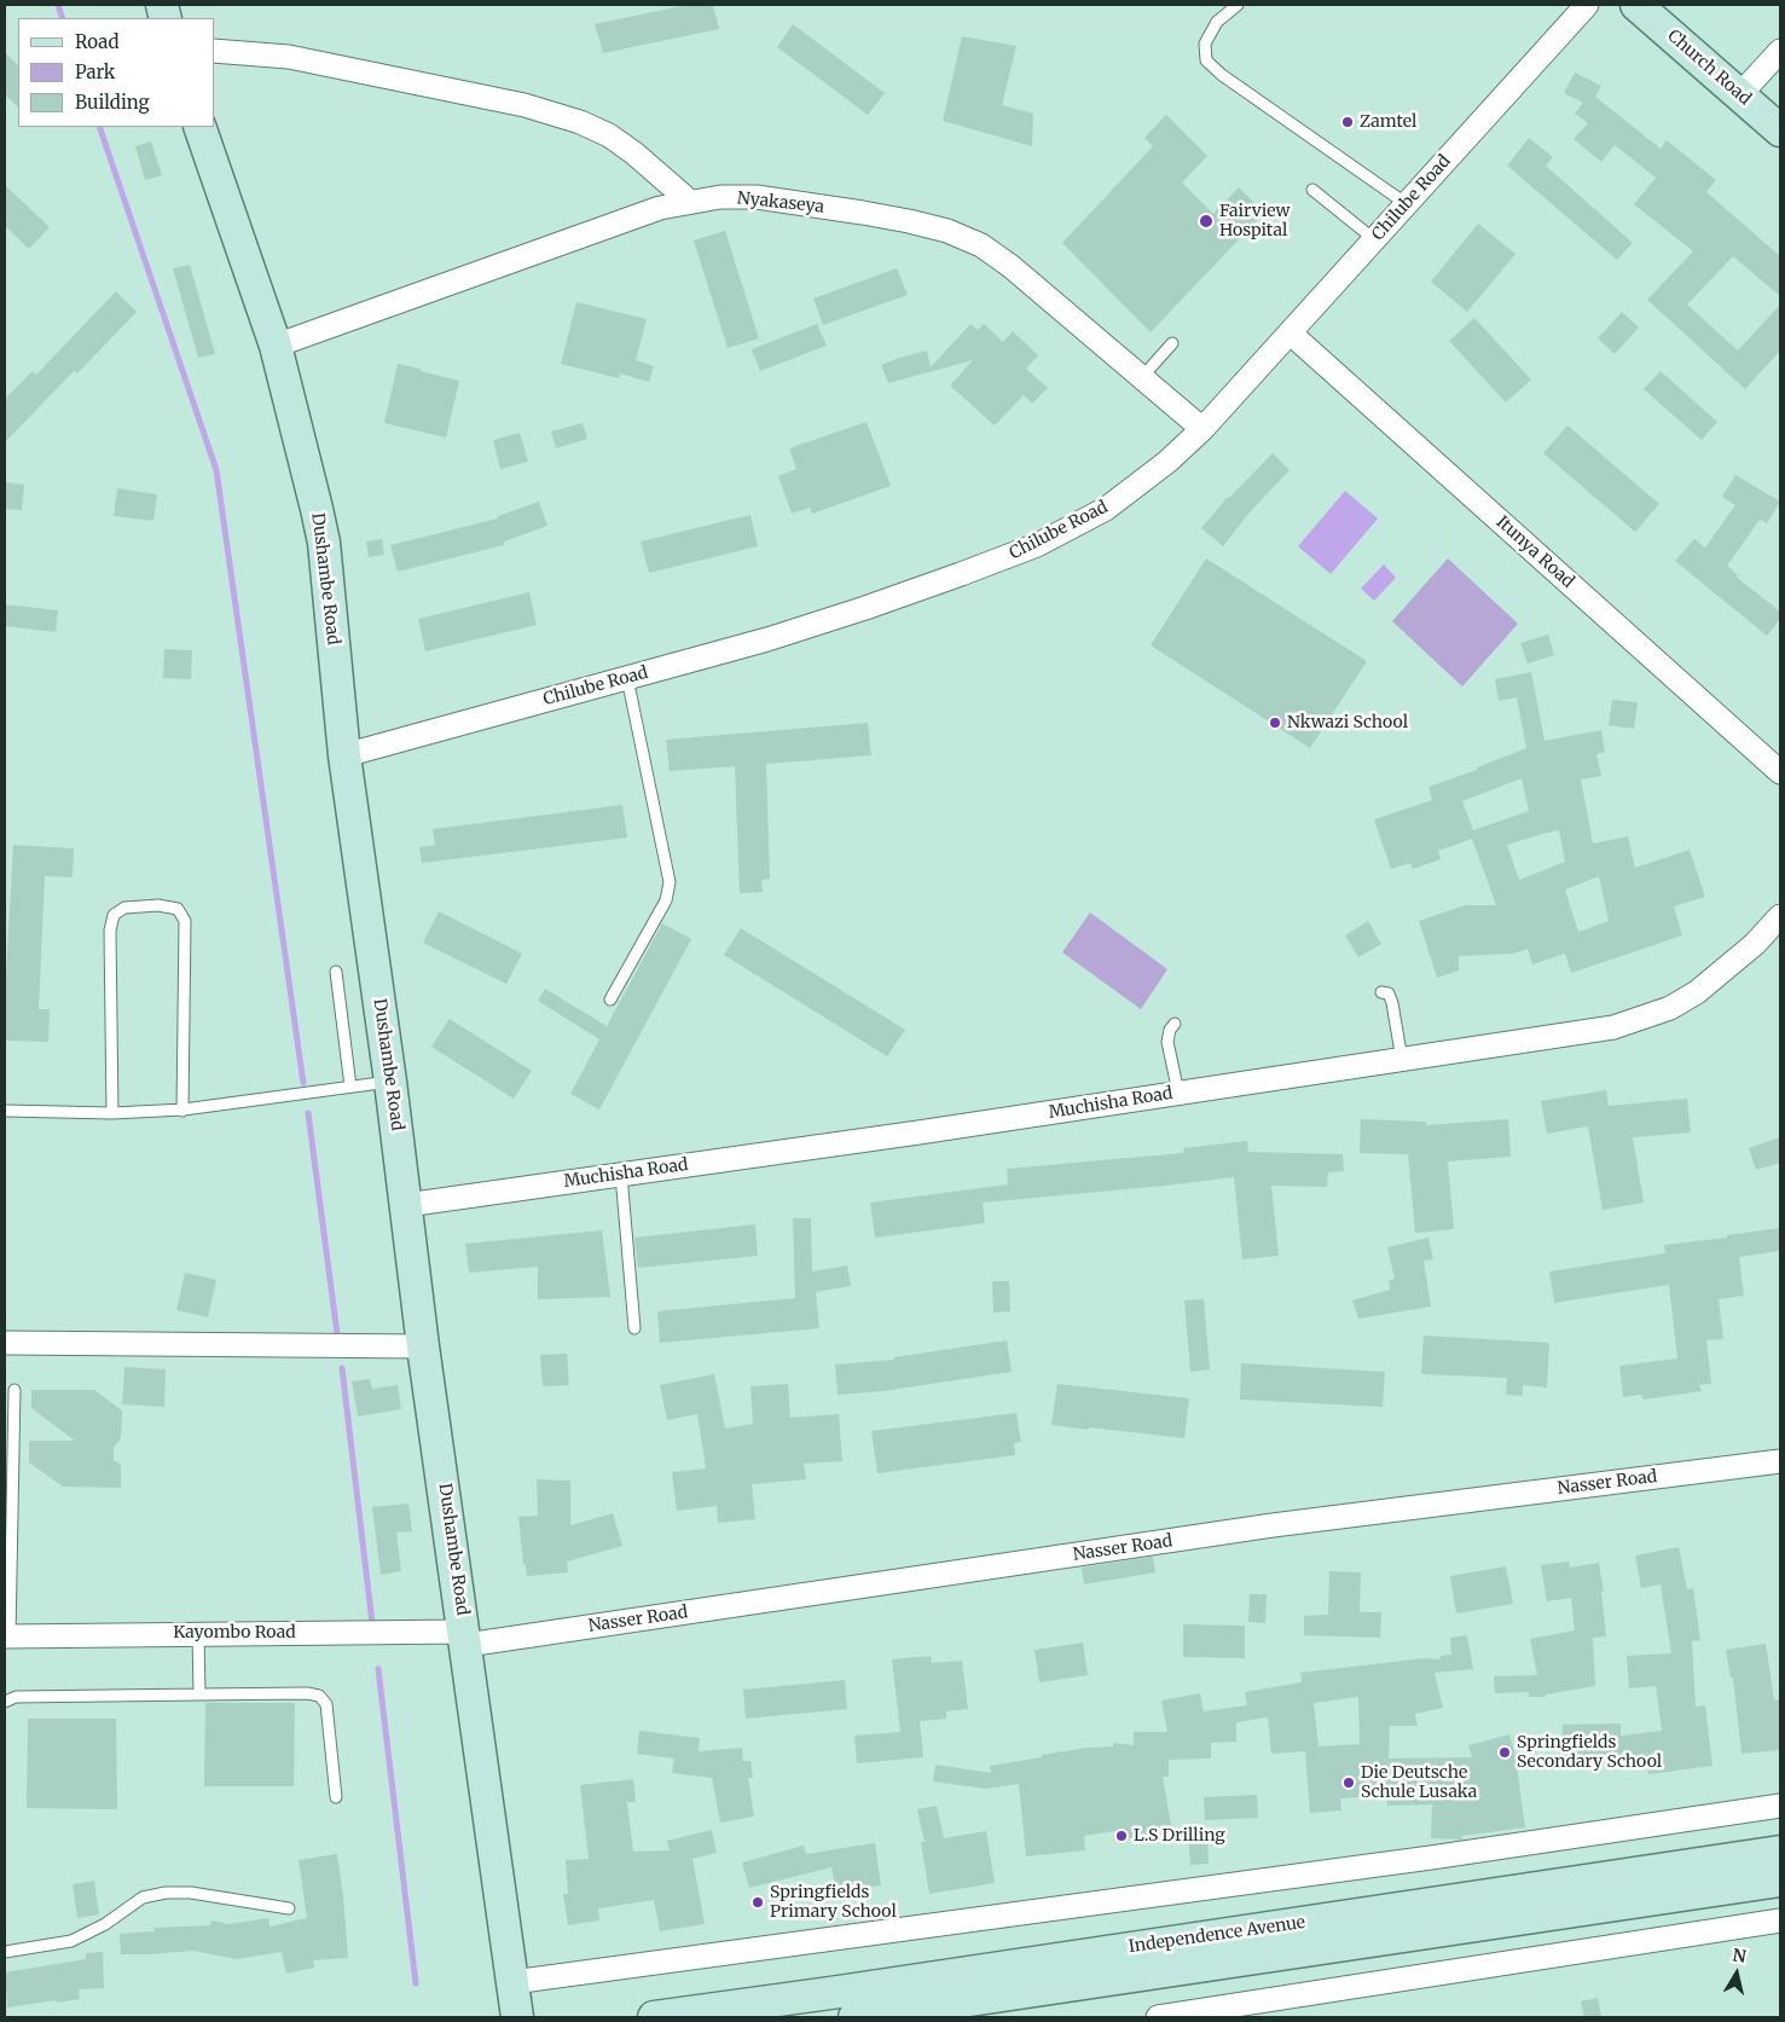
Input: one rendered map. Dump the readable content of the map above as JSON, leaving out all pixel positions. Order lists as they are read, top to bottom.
{
  "streets": {
    "main road": ["Church Road", "Dushambe Road", "Independence Avenue"],
    "street": [
      "Chilube Road",
      "Nyakaseya",
      "Itunya Road",
      "Muchisha Road",
      "Nasser Road",
      "Kayombo Road"
    ]
  },
  "crossings": [
    ["Chilube Road", "Nyakaseya"],
    ["Chilube Road", "Itunya Road"],
    ["Chilube Road", "Dushambe Road"],
    ["Nyakaseya", "Dushambe Road"],
    ["Dushambe Road", "Muchisha Road"],
    ["Dushambe Road", "Nasser Road"],
    ["Dushambe Road", "Kayombo Road"],
    ["Nasser Road", "Kayombo Road"]
  ],
  "places": [
    "Zamtel",
    "Fairview Hospital",
    "Nkwazi School",
    "Springfields Secondary School",
    "Die Deutsche Schule Lusaka",
    "L.S Drilling",
    "Springfields Primary School"
  ],
  "legend": ["Road", "Park", "Building"],
  "north": "top"
}
